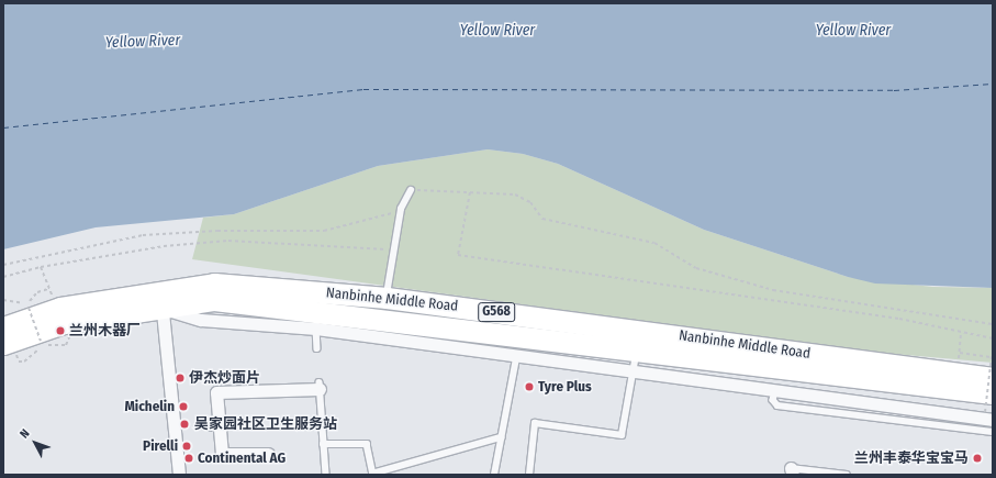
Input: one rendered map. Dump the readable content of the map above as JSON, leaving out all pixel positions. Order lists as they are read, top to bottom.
{
  "streets": {
    "highway": ["Nanbinhe Middle Road", "G568"]
  },
  "water": ["Yellow River"],
  "places": [
    "兰州木器厂",
    "伊杰炒面片",
    "Tyre Plus",
    "Michelin",
    "吴家园社区卫生服务站",
    "Pirelli",
    "Continental AG",
    "兰州丰泰华宝宝马"
  ],
  "north": "top left"
}
